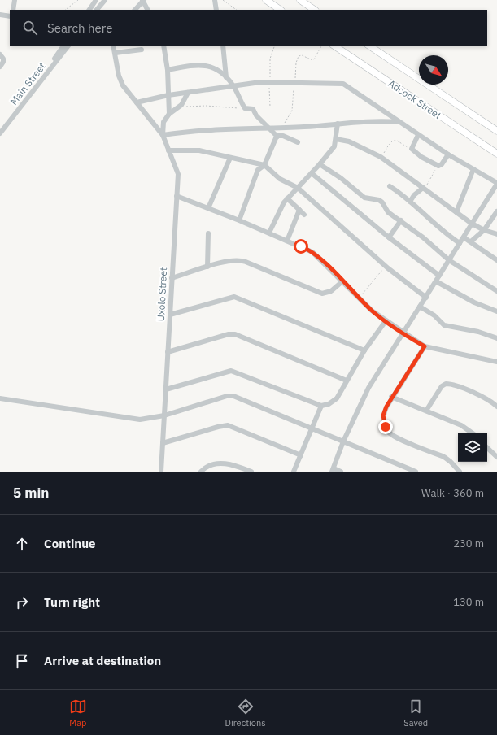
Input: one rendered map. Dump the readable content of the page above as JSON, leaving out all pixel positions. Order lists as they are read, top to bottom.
{
  "streets": {
    "main road": ["Adcock Street"],
    "street": ["Main Street", "Uxolo Street"]
  },
  "north": "bottom right",
  "page": {
    "search": "Search here",
    "heading": ["5 min", "Walk · 360 m"],
    "list": [
      ["Continue", "230 m"],
      ["Turn right", "130 m"],
      "Arrive at destination"
    ],
    "nav": ["Map", "Directions", "Saved"]
  }
}
